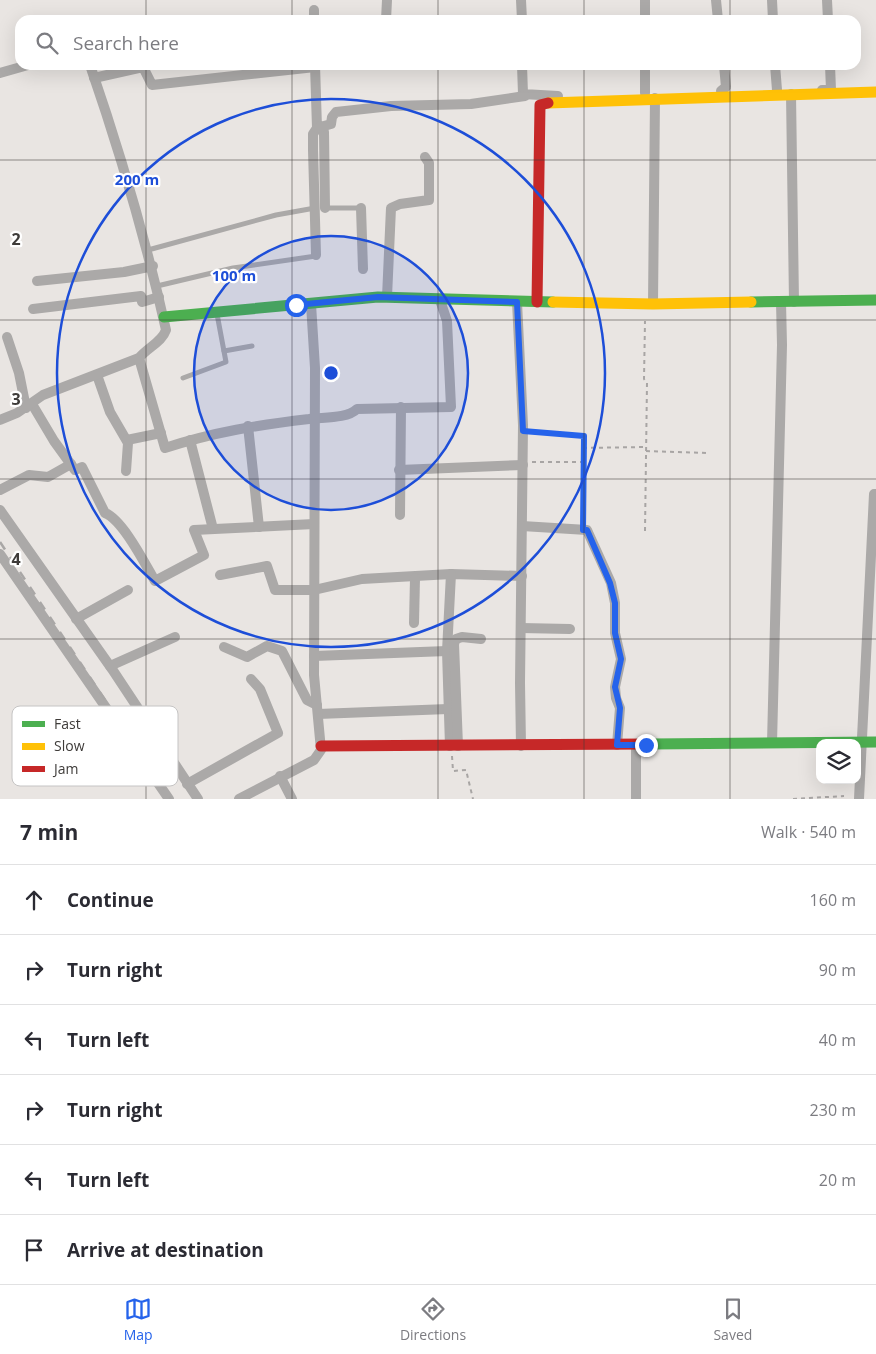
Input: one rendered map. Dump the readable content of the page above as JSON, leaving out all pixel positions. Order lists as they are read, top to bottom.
{
  "legend": ["Fast", "Slow", "Jam"],
  "page": {
    "search": "Search here",
    "heading": ["7 min", "Walk · 540 m"],
    "list": [
      ["Continue", "160 m"],
      ["Turn right", "90 m"],
      ["Turn left", "40 m"],
      ["Turn right", "230 m"],
      ["Turn left", "20 m"],
      "Arrive at destination"
    ],
    "nav": ["Map", "Directions", "Saved"]
  },
  "grid": {
    "rows": ["2", "3", "4"]
  },
  "rings": ["200 m", "100 m"]
}
